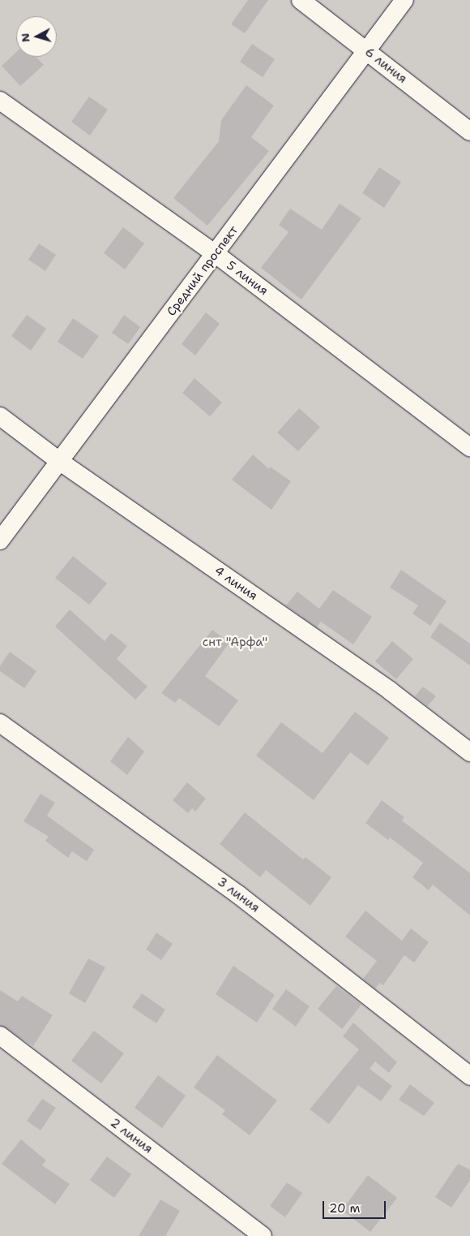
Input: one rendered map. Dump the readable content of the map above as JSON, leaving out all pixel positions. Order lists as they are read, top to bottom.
{
  "streets": {
    "street": [
      "6 линия",
      "Средний проспект",
      "5 линия",
      "4 линия",
      "3 линия",
      "2 линия"
    ]
  },
  "crossings": [
    ["6 линия", "Средний проспект"],
    ["Средний проспект", "5 линия"],
    ["Средний проспект", "4 линия"]
  ],
  "parks": ["снт \"Арфа\""],
  "scale_bar": "20 m",
  "north": "left"
}
